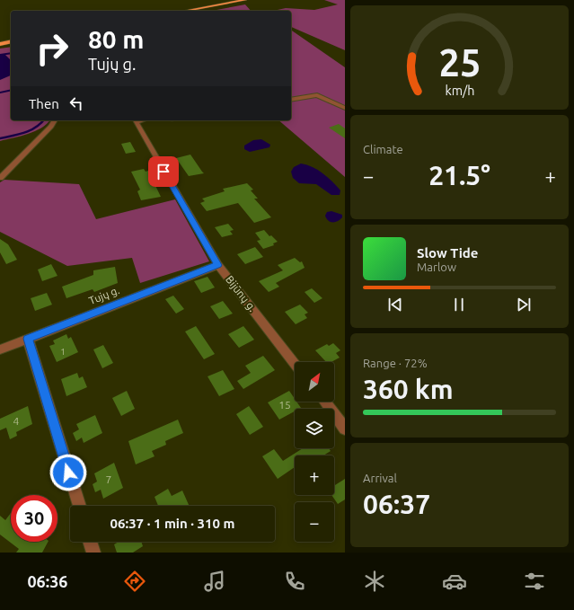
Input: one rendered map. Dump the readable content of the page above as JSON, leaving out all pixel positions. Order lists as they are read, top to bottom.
{
  "streets": {
    "street": ["Bijūnų g.", "Tujų g."]
  },
  "crossings": [
    ["Bijūnų g.", "Tujų g."]
  ],
  "house_numbers": [
    "1",
    "15",
    "4",
    "7"
  ],
  "north": "top right",
  "page": {
    "turn": ["80 m", "Tujų g."],
    "then": "Then",
    "tile": [
      "Climate",
      ["Range · 72%", "360 km"],
      ["Arrival", "06:37"]
    ],
    "heat": ["−", "21.5°", "+"],
    "song": ["Slow Tide", "Marlow"],
    "map_buttons": ["+", "−"],
    "limit": "30",
    "trip": "06:37 · 1 min · 310 m",
    "tabs": "06:36",
    "gauge": ["25", "km/h"]
  }
}
